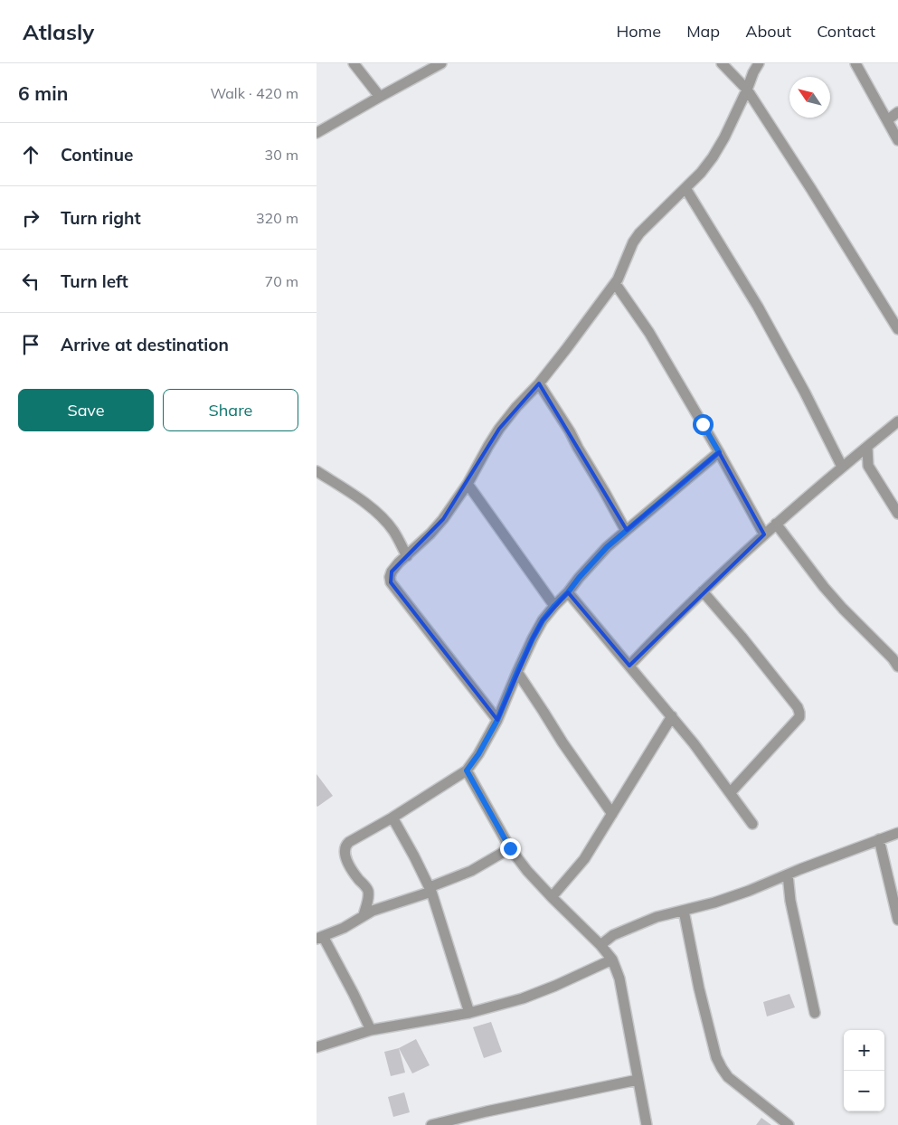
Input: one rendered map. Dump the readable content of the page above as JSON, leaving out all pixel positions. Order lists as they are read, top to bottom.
{
  "north": "top left",
  "page": {
    "header": "Atlasly",
    "nav": [
      "Home",
      "Map",
      "About",
      "Contact"
    ],
    "heading": ["6 min", "Walk · 420 m"],
    "list": [
      ["Continue", "30 m"],
      ["Turn right", "320 m"],
      ["Turn left", "70 m"],
      "Arrive at destination"
    ],
    "buttons": ["Save", "Share"],
    "map_buttons": ["+", "−"]
  }
}
